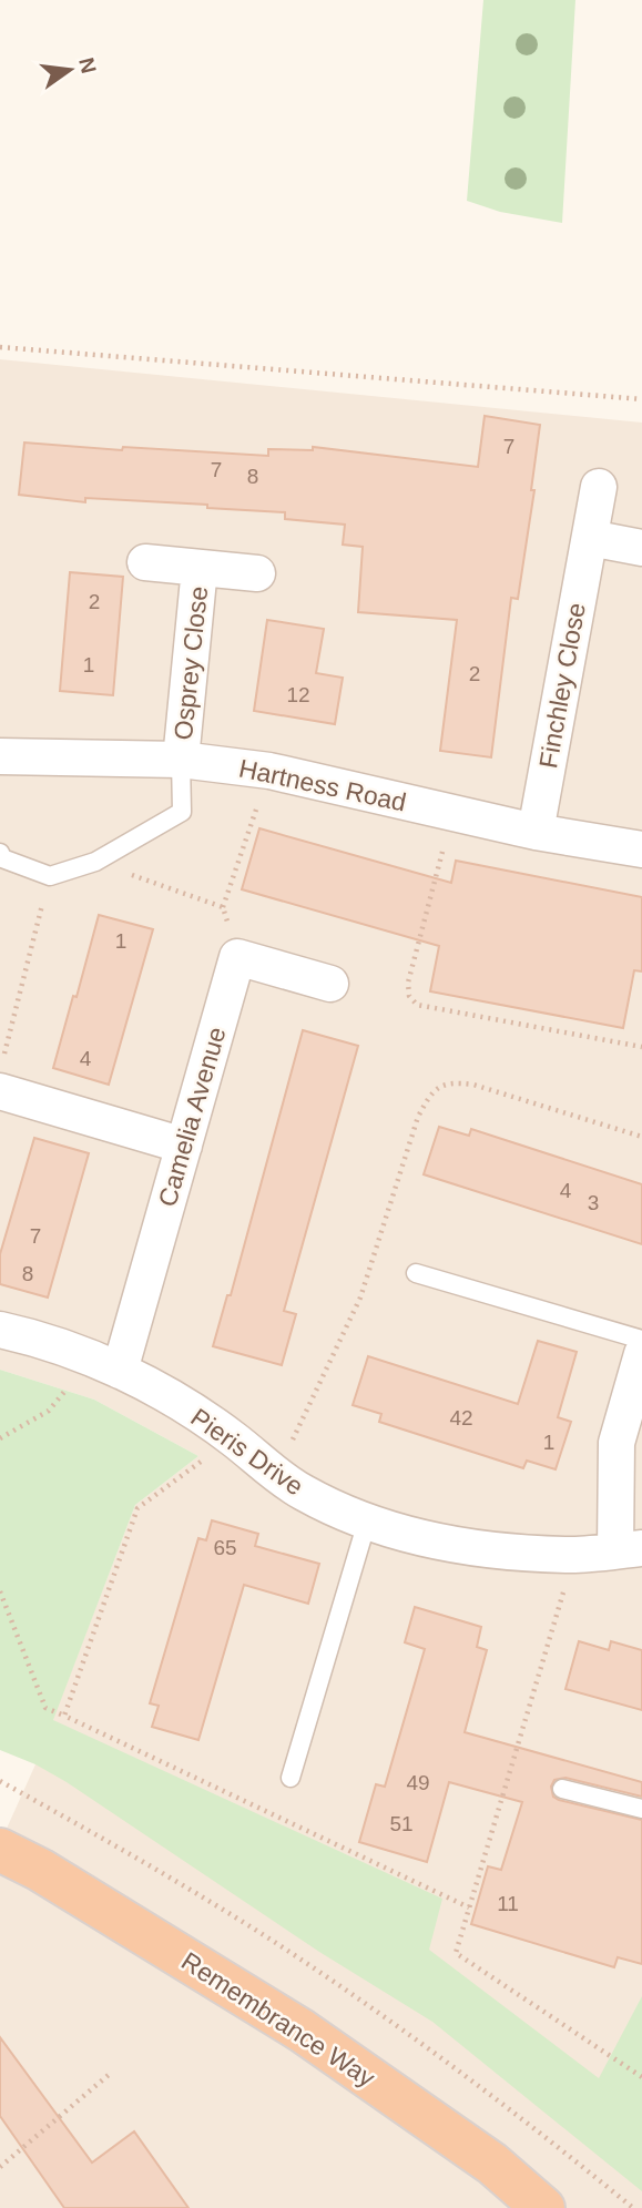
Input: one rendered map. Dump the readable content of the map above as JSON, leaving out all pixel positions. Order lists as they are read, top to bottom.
{
  "streets": {
    "highway": ["Remembrance Way"],
    "street": [
      "Osprey Close",
      "Finchley Close",
      "Hartness Road",
      "Camelia Avenue",
      "Pieris Drive"
    ]
  },
  "crossings": [
    ["Osprey Close", "Hartness Road"],
    ["Finchley Close", "Hartness Road"],
    ["Camelia Avenue", "Pieris Drive"]
  ],
  "house_numbers": [
    "7",
    "7",
    "8",
    "2",
    "1",
    "2",
    "12",
    "1",
    "4",
    "4",
    "3",
    "7",
    "8",
    "42",
    "1",
    "65",
    "49",
    "51",
    "11"
  ],
  "north": "right"
}
